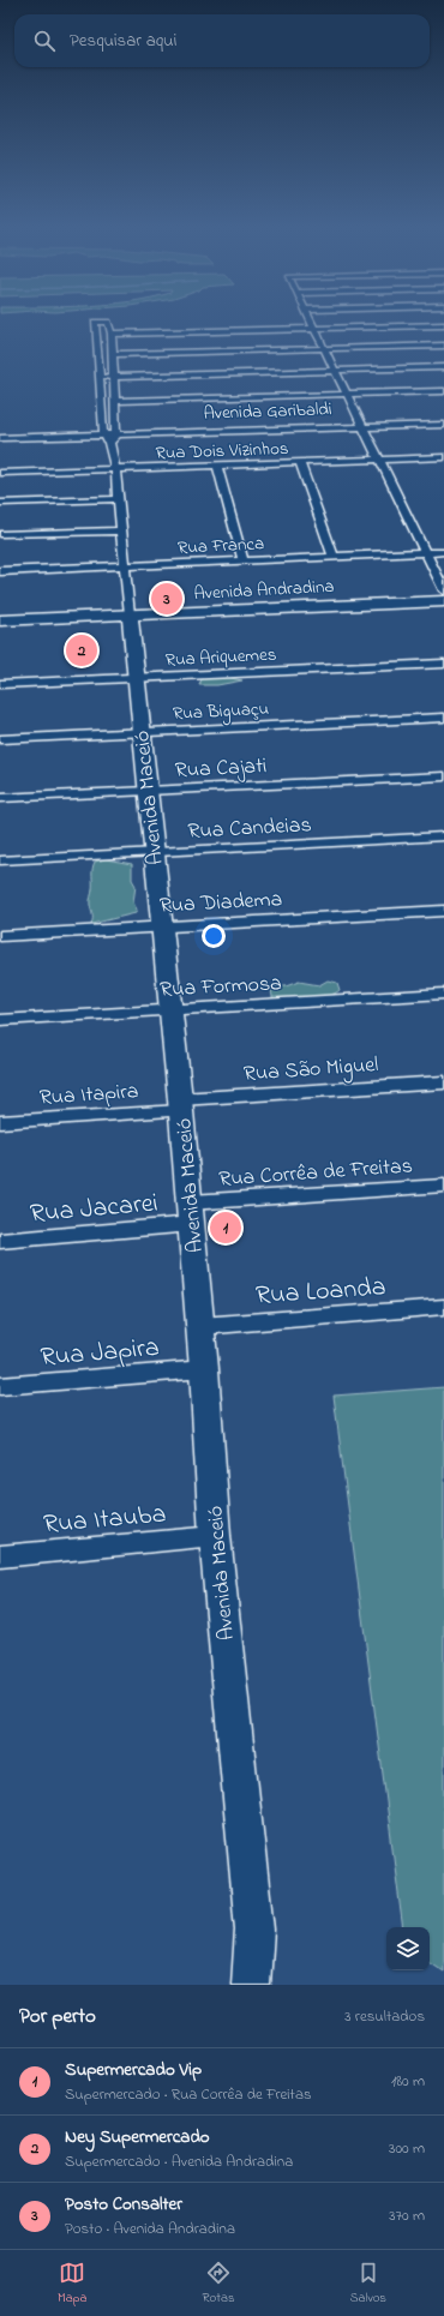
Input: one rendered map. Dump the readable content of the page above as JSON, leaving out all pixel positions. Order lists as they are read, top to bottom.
{
  "streets": {
    "street": [
      "Avenida Garibaldi",
      "Rua Dois Vizinhos",
      "Rua Franca",
      "Avenida Andradina",
      "Rua Ariquemes",
      "Rua Biguaçu",
      "Rua Cajati",
      "Avenida Maceió",
      "Rua Candeias",
      "Rua Diadema",
      "Rua Formosa",
      "Rua São Miguel",
      "Rua Itapira",
      "Rua Corrêa de Freitas",
      "Rua Jacarei",
      "Rua Loanda",
      "Rua Japira",
      "Rua Itauba"
    ]
  },
  "crossings": [
    ["Avenida Garibaldi", "Avenida Maceió"],
    ["Rua Dois Vizinhos", "Avenida Maceió"],
    ["Rua Franca", "Avenida Maceió"],
    ["Avenida Andradina", "Avenida Maceió"],
    ["Rua Ariquemes", "Avenida Maceió"],
    ["Rua Biguaçu", "Avenida Maceió"],
    ["Rua Cajati", "Avenida Maceió"],
    ["Avenida Maceió", "Rua Candeias"],
    ["Avenida Maceió", "Rua Diadema"],
    ["Avenida Maceió", "Rua Formosa"],
    ["Avenida Maceió", "Rua São Miguel"],
    ["Avenida Maceió", "Rua Itapira"],
    ["Avenida Maceió", "Rua Corrêa de Freitas"],
    ["Avenida Maceió", "Rua Jacarei"],
    ["Avenida Maceió", "Rua Loanda"],
    ["Avenida Maceió", "Rua Japira"],
    ["Avenida Maceió", "Rua Itauba"],
    ["Rua São Miguel", "Rua Itapira"],
    ["Rua Corrêa de Freitas", "Rua Jacarei"]
  ],
  "page": {
    "search": "Pesquisar aqui",
    "pins": ["3", "2", "1"],
    "heading": ["Por perto", "3 resultados"],
    "list": [
      {
        "mark": "1",
        "name": "Supermercado Vip",
        "note": "Supermercado · Rua Corrêa de Freitas",
        "value": "180 m"
      },
      {
        "mark": "2",
        "name": "Ney Supermercado",
        "note": "Supermercado · Avenida Andradina",
        "value": "300 m"
      },
      {
        "mark": "3",
        "name": "Posto Consalter",
        "note": "Posto · Avenida Andradina",
        "value": "370 m"
      }
    ],
    "nav": ["Mapa", "Rotas", "Salvos"]
  }
}
